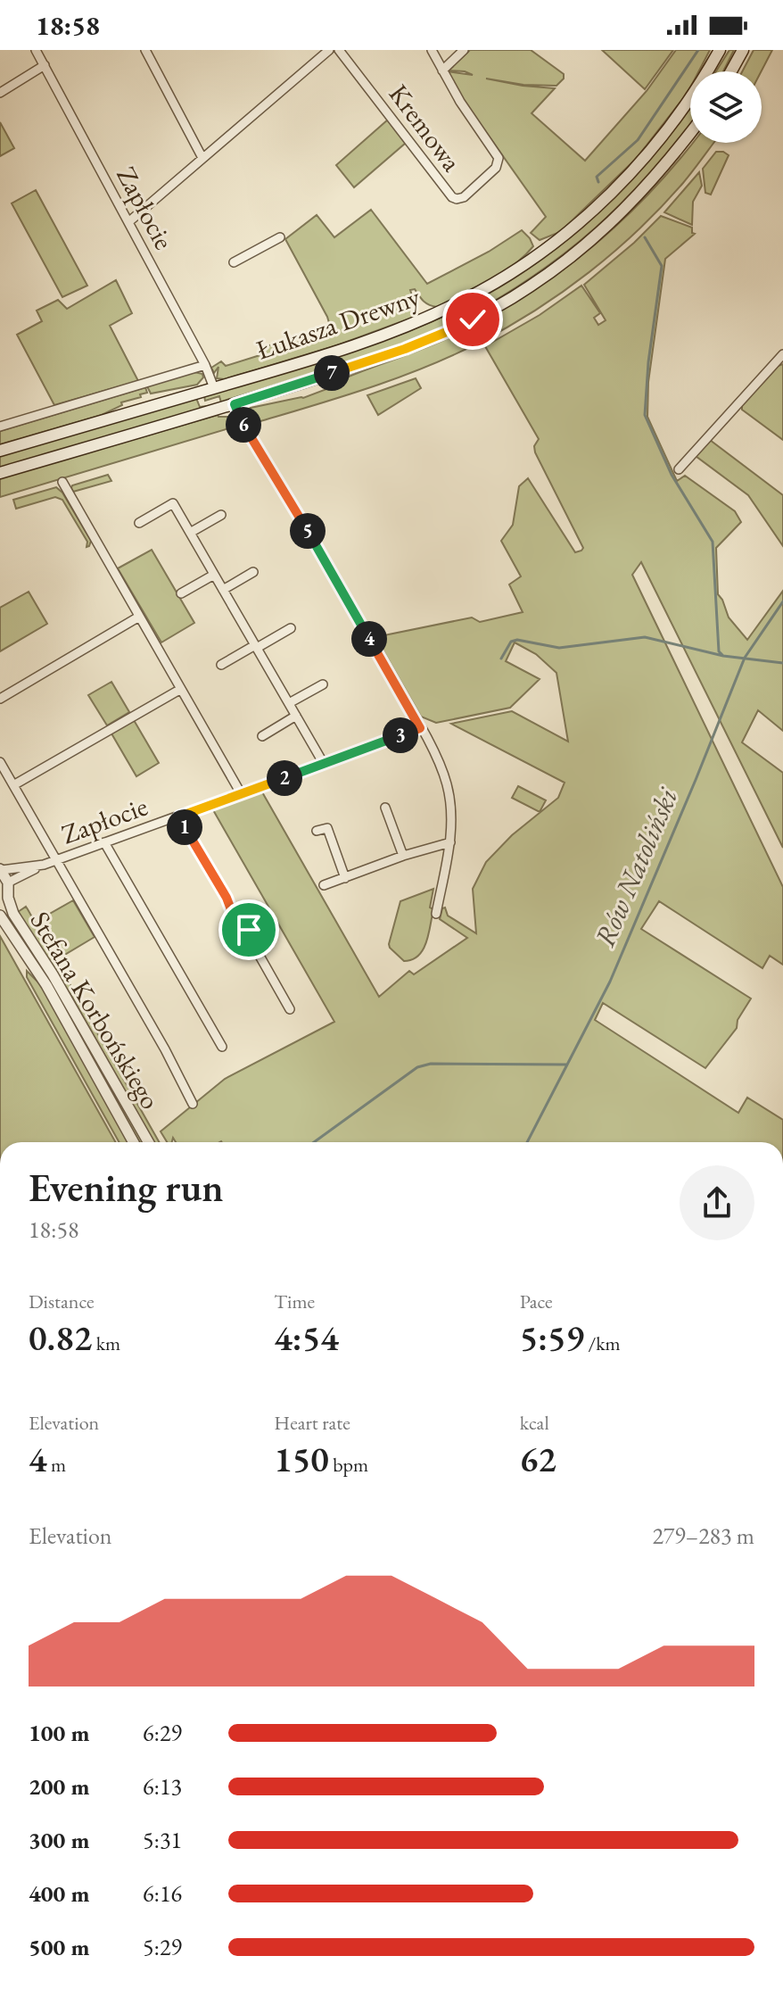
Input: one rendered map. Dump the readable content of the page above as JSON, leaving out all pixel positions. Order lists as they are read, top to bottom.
{
  "streets": {
    "main road": ["Łukasza Drewny"],
    "street": ["Kremowa", "Zapłocie", "Stefana Korbońskiego"]
  },
  "crossings": [
    ["Zapłocie", "Łukasza Drewny"],
    ["Zapłocie", "Stefana Korbońskiego"]
  ],
  "water": ["Rów Natoliński"],
  "page": {
    "status": "18:58",
    "pins": [
      "7",
      "6",
      "5",
      "4",
      "3",
      "2",
      "1"
    ],
    "heading": ["Evening run", "18:58"],
    "stats": [
      ["Distance", "0.82 km"],
      ["Time", "4:54"],
      ["Pace", "5:59 /km"],
      ["Elevation", "4 m"],
      ["Heart rate", "150 bpm"],
      ["kcal", "62"]
    ],
    "chart": ["Elevation", "279–283 m"],
    "list": [
      {
        "name": "100 m",
        "note": "6:29"
      },
      {
        "name": "200 m",
        "note": "6:13"
      },
      {
        "name": "300 m",
        "note": "5:31"
      },
      {
        "name": "400 m",
        "note": "6:16"
      },
      {
        "name": "500 m",
        "note": "5:29"
      }
    ]
  }
}
